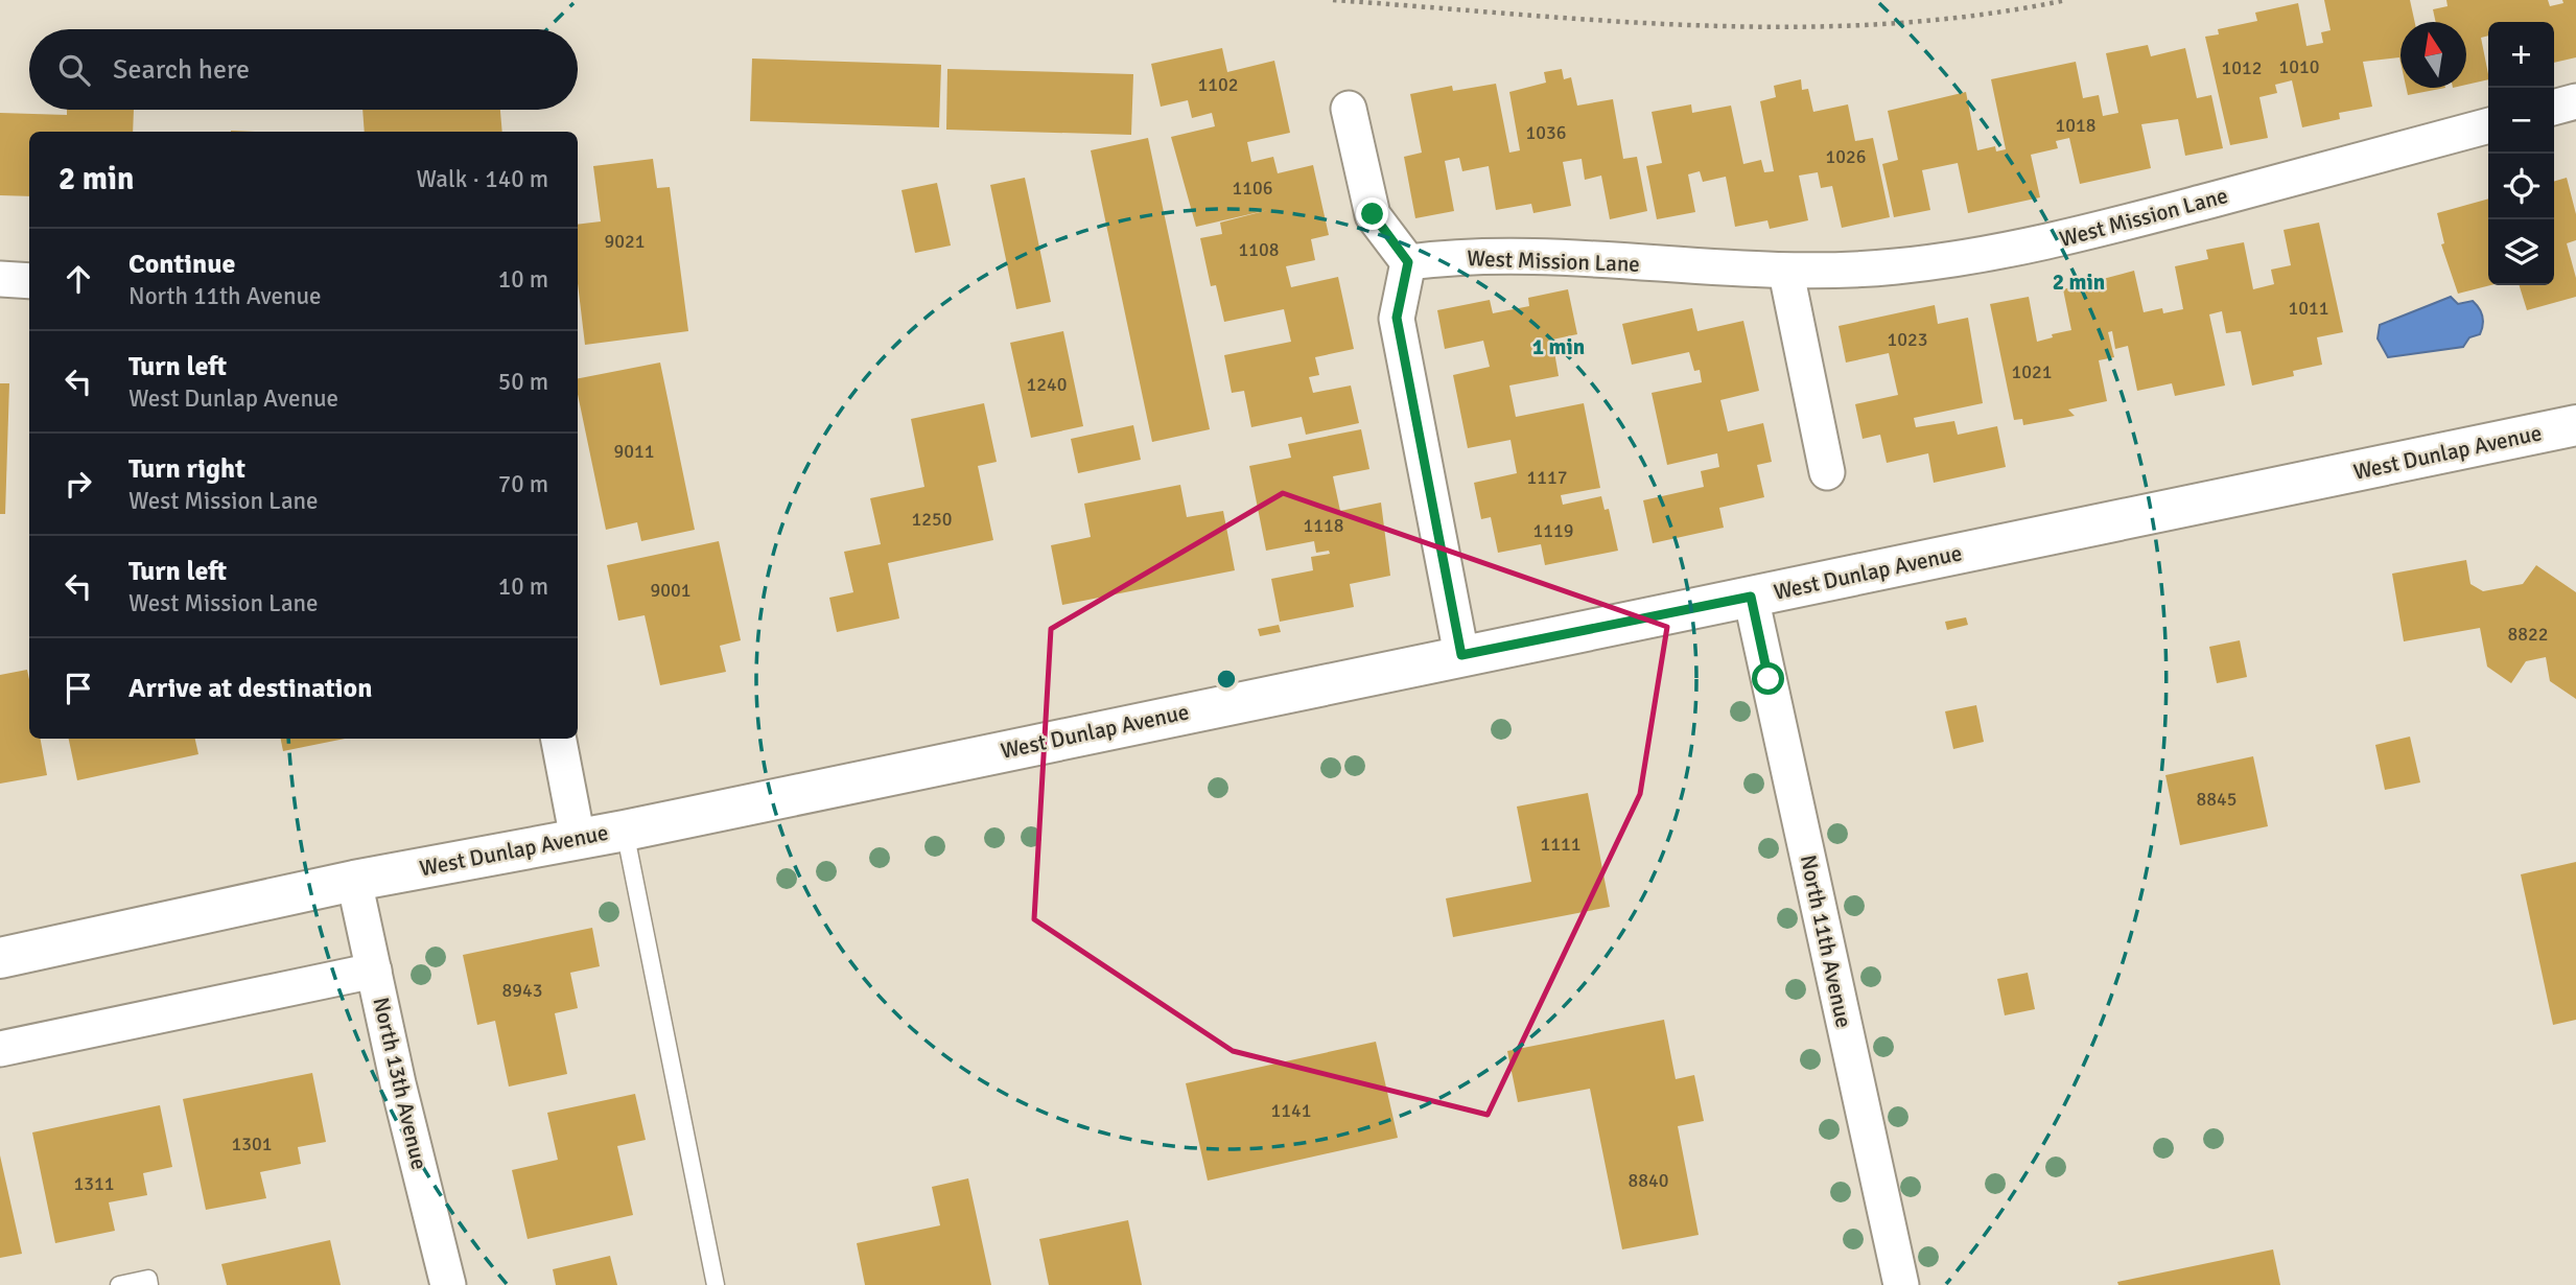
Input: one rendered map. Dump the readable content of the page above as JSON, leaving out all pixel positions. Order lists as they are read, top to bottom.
{
  "streets": {
    "main road": ["West Dunlap Avenue"],
    "street": ["West Mission Lane", "North 11th Avenue", "North 13th Avenue"]
  },
  "crossings": [
    ["West Dunlap Avenue", "North 11th Avenue"],
    ["West Dunlap Avenue", "North 13th Avenue"]
  ],
  "house_numbers": [
    "1010",
    "1012",
    "1102",
    "1018",
    "1036",
    "1026",
    "1106",
    "9021",
    "1108",
    "1011",
    "1023",
    "1021",
    "1240",
    "9011",
    "1117",
    "1250",
    "1118",
    "1119",
    "9001",
    "8822",
    "8845",
    "1111",
    "8943",
    "1141",
    "1301",
    "8840",
    "1311"
  ],
  "north": "top",
  "page": {
    "map_buttons": ["+", "−"],
    "search": "Search here",
    "heading": ["2 min", "Walk · 140 m"],
    "list": [
      ["Continue", "North 11th Avenue", "10 m"],
      ["Turn left", "West Dunlap Avenue", "50 m"],
      ["Turn right", "West Mission Lane", "70 m"],
      ["Turn left", "West Mission Lane", "10 m"],
      "Arrive at destination"
    ]
  },
  "rings": ["2 min", "1 min"]
}
